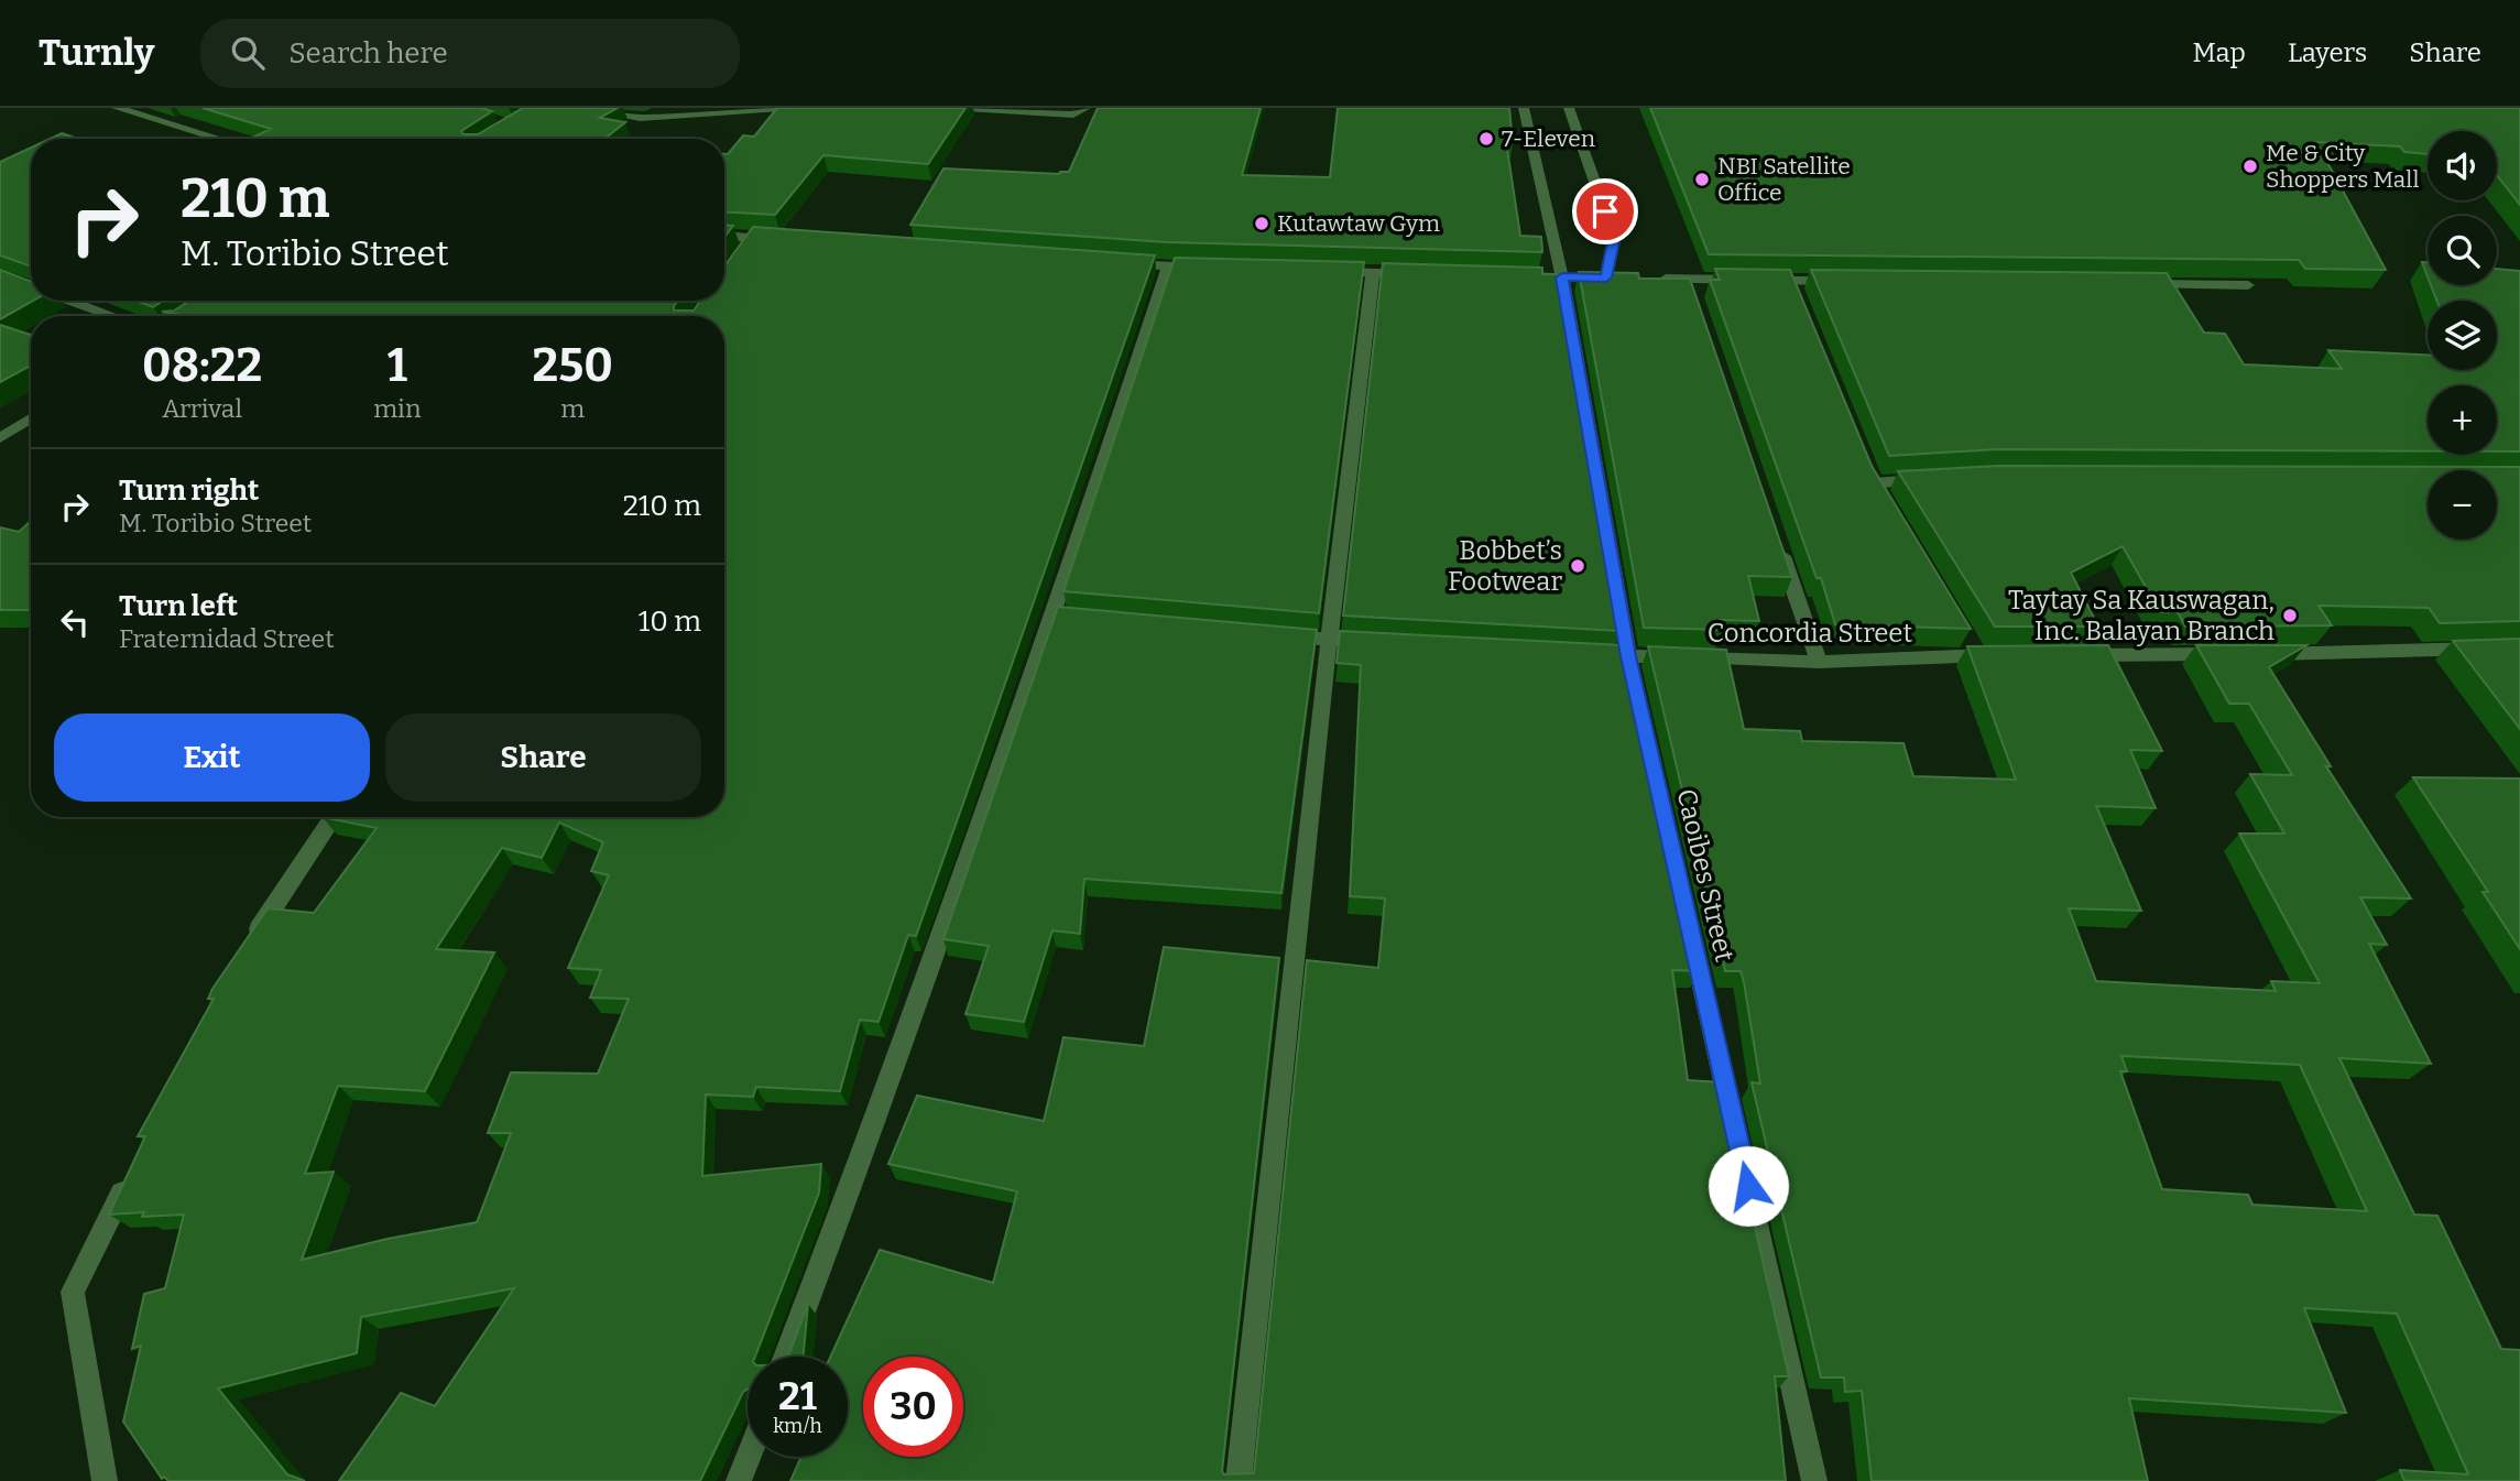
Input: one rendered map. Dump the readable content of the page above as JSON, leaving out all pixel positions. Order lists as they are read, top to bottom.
{
  "streets": {
    "street": ["Concordia Street", "Caoibes Street"]
  },
  "crossings": [
    ["Concordia Street", "Caoibes Street"]
  ],
  "places": [
    "7-Eleven",
    "Me & City Shoppers Mall",
    "NBI Satellite Office",
    "Kutawtaw Gym",
    "Bobbet’s Footwear",
    "Taytay Sa Kauswagan, Inc. Balayan Branch"
  ],
  "page": {
    "header": "Turnly",
    "search": "Search here",
    "nav": ["Map", "Layers", "Share"],
    "map_buttons": ["+", "−"],
    "turn": ["210 m", "M. Toribio Street"],
    "eta": [
      "08:22",
      "Arrival",
      "1",
      "min",
      "250",
      "m"
    ],
    "list": [
      {
        "name": "Turn right",
        "note": "M. Toribio Street",
        "value": "210 m"
      },
      {
        "name": "Turn left",
        "note": "Fraternidad Street",
        "value": "10 m"
      }
    ],
    "buttons": ["Exit", "Share"],
    "speed": "21 km/h",
    "limit": "30"
  }
}
